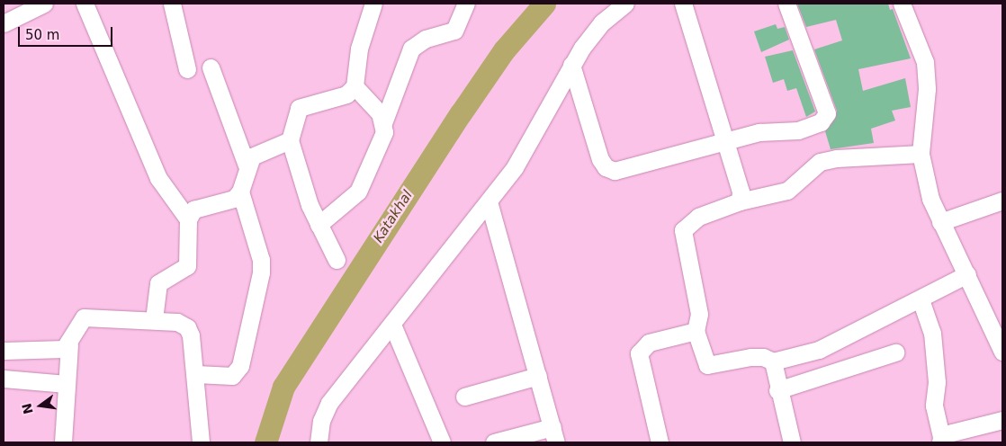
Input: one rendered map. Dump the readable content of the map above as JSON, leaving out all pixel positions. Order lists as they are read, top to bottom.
{
  "water": ["Katakhal"],
  "scale_bar": "50 m",
  "north": "left"
}
